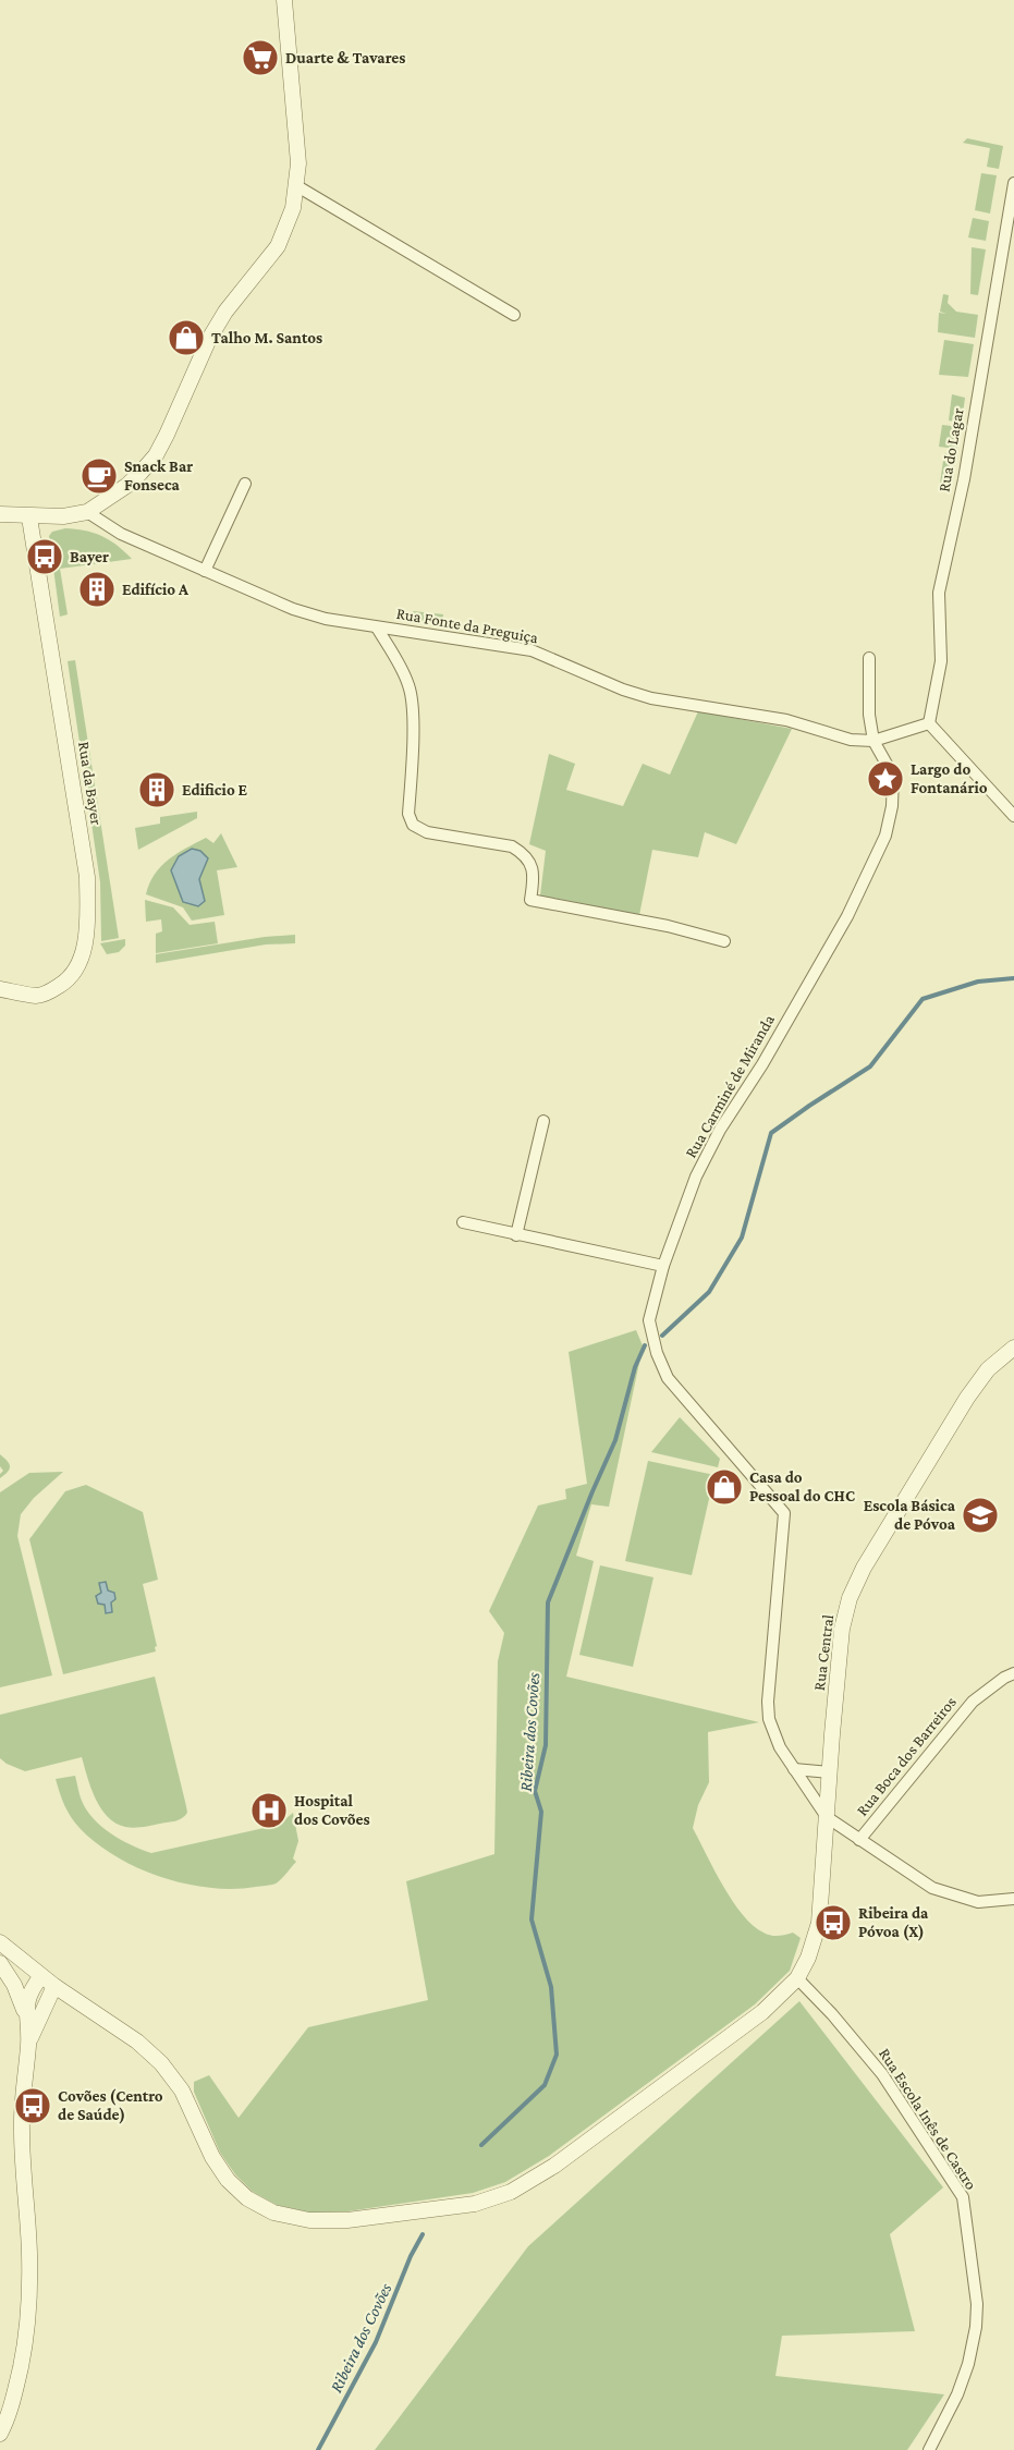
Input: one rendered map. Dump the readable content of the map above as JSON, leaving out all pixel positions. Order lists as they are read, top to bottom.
{
  "streets": {
    "street": [
      "Rua do Lagar",
      "Rua Fonte da Preguiça",
      "Rua da Bayer",
      "Rua Carminé de Miranda",
      "Rua Central",
      "Rua Boca dos Barreiros",
      "Rua Escola Inês de Castro"
    ]
  },
  "crossings": [
    ["Rua do Lagar", "Rua Fonte da Preguiça"],
    ["Rua Fonte da Preguiça", "Rua Carminé de Miranda"],
    ["Rua Carminé de Miranda", "Rua Central"],
    ["Rua Central", "Rua Escola Inês de Castro"]
  ],
  "water": ["Ribeira dos Covões"],
  "places": {
    "supermarket": ["Duarte & Tavares"],
    "shop": ["Talho M. Santos", "Casa do Pessoal do CHC"],
    "cafe": ["Snack Bar Fonseca"],
    "bus stop": ["Bayer", "Ribeira da Póvoa (X)", "Covões (Centro de Saúde)"],
    "building": ["Edifício A", "Edificio E"],
    "place": ["Largo do Fontanário"],
    "school or university": ["Escola Básica de Póvoa"],
    "hospital": ["Hospital dos Covões"]
  }
}
